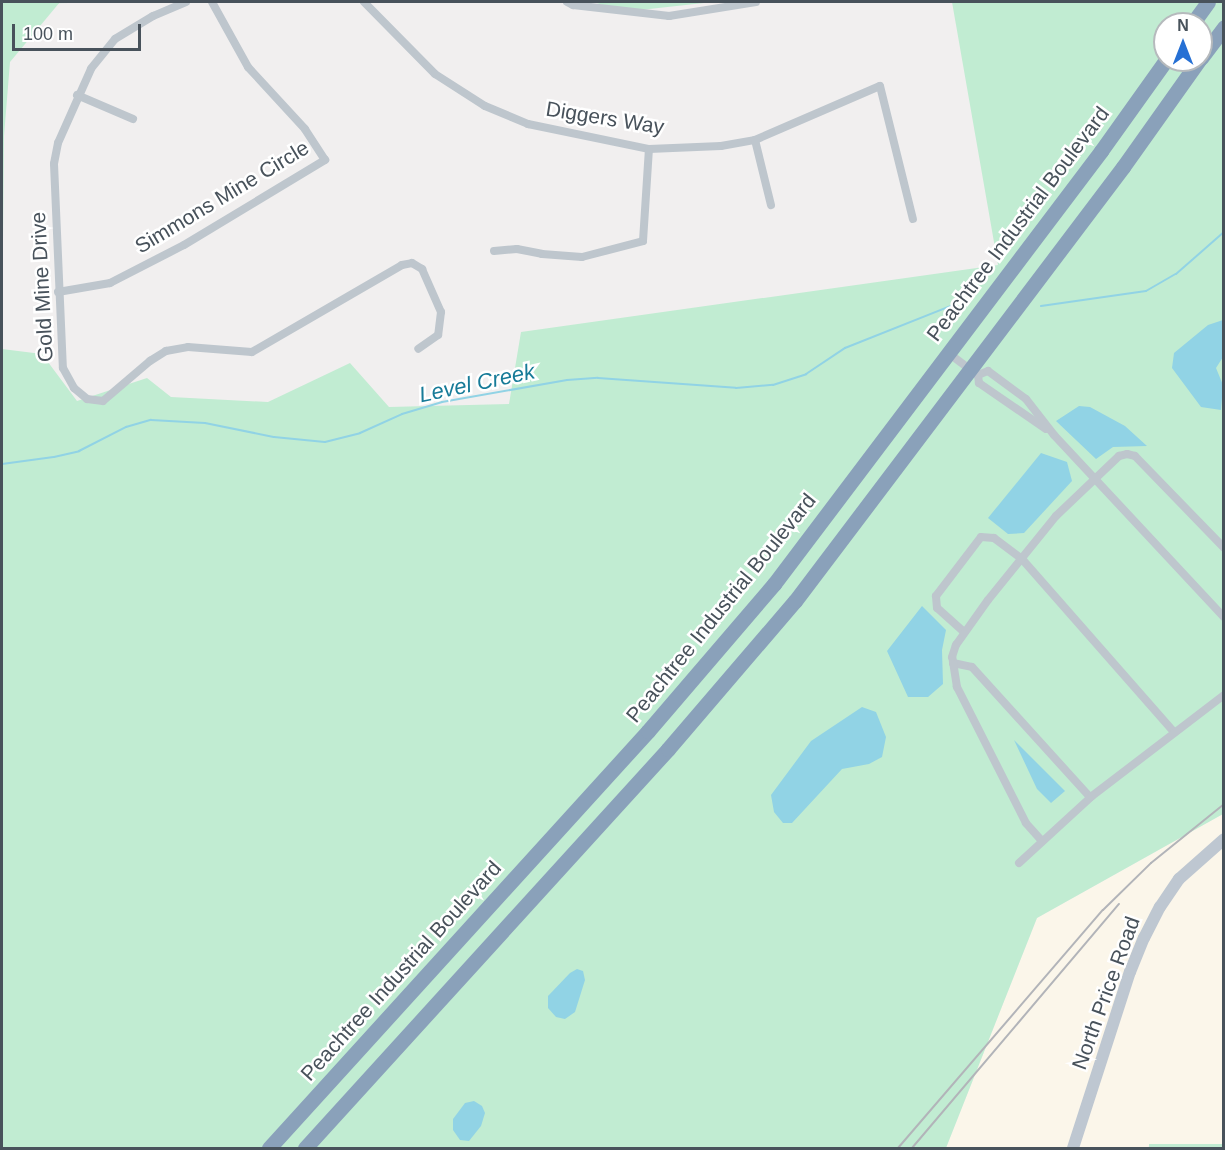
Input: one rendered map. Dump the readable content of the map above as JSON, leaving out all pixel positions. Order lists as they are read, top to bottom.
{
  "streets": {
    "highway": ["Peachtree Industrial Boulevard"],
    "street": [
      "Diggers Way",
      "Simmons Mine Circle",
      "Gold Mine Drive",
      "North Price Road"
    ]
  },
  "crossings": [
    ["Simmons Mine Circle", "Gold Mine Drive"]
  ],
  "water": ["Level Creek"],
  "scale_bar": "100 m",
  "north": "top"
}
